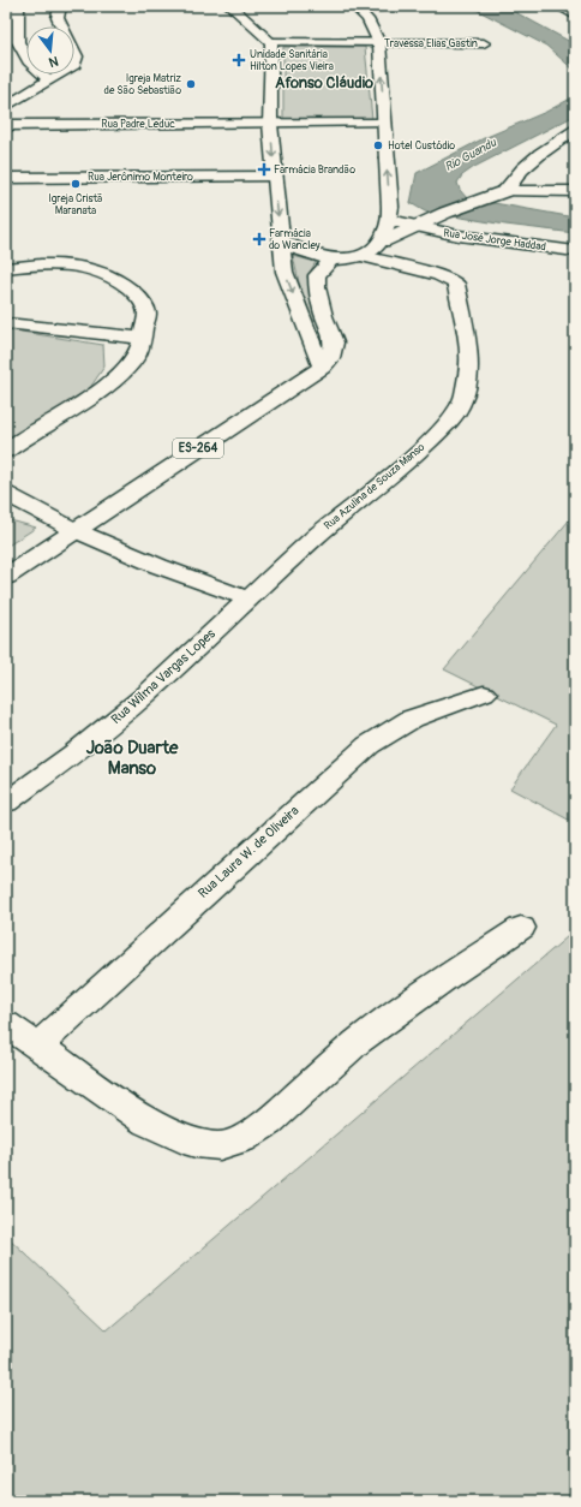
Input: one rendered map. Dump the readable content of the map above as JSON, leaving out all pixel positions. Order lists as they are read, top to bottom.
{
  "streets": {
    "street": [
      "Travessa Elias Gastin",
      "Rua Padre Leduc",
      "Rua Jerônimo Monteiro",
      "Rua José Jorge Haddad",
      "ES-264",
      "Rua Azulina de Souza Manso",
      "Rua Wilma Vargas Lopes",
      "Rua Laura W. de Oliveira"
    ]
  },
  "crossings": [
    ["Rua Azulina de Souza Manso", "Rua Wilma Vargas Lopes"]
  ],
  "districts": ["Afonso Cláudio", "João Duarte Manso"],
  "water": ["Rio Guandu"],
  "places": {
    "health": ["Unidade Sanitária Hilton Lopes Vieira", "Farmácia Brandão", "Farmácia do Wancley"],
    "other": ["Igreja Matriz de São Sebastião", "Hotel Custódio", "Igreja Cristã Maranata"]
  },
  "north": "bottom"
}
